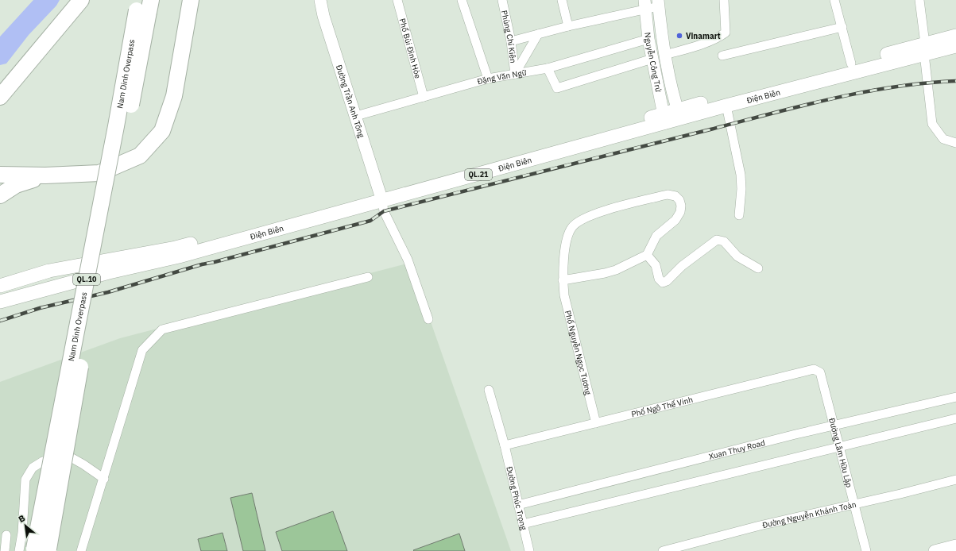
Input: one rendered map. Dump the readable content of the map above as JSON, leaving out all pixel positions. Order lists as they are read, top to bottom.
{
  "streets": {
    "highway": ["Nam Dinh Overpass", "QL.10"],
    "main road": ["Điện Biên", "QL.21"],
    "street": [
      "Phùng Chí Kiên",
      "Phố Bùi Đình Hòe",
      "Nguyễn Công Trứ",
      "Đặng Văn Ngữ",
      "Đường Trần Anh Tông",
      "Phố Nguyễn Ngọc Tương",
      "Phố Ngô Thế Vinh",
      "Xuan Thuy Road",
      "Đường Lâm Hữu Lập",
      "Đường Phúc Trọng",
      "Đường Nguyễn Khánh Toàn"
    ]
  },
  "crossings": [
    ["Phùng Chí Kiên", "Đặng Văn Ngữ"],
    ["Phố Bùi Đình Hòe", "Đặng Văn Ngữ"],
    ["Nguyễn Công Trứ", "Đặng Văn Ngữ"],
    ["Nguyễn Công Trứ", "Điện Biên"],
    ["Đặng Văn Ngữ", "Đường Trần Anh Tông"],
    ["Điện Biên", "Đường Trần Anh Tông"],
    ["Phố Nguyễn Ngọc Tương", "Phố Ngô Thế Vinh"],
    ["Phố Ngô Thế Vinh", "Đường Lâm Hữu Lập"],
    ["Phố Ngô Thế Vinh", "Đường Phúc Trọng"],
    ["Xuan Thuy Road", "Đường Lâm Hữu Lập"],
    ["Xuan Thuy Road", "Đường Phúc Trọng"],
    ["Đường Lâm Hữu Lập", "Đường Nguyễn Khánh Toàn"]
  ],
  "places": ["Vinamart"],
  "north": "top left"
}
